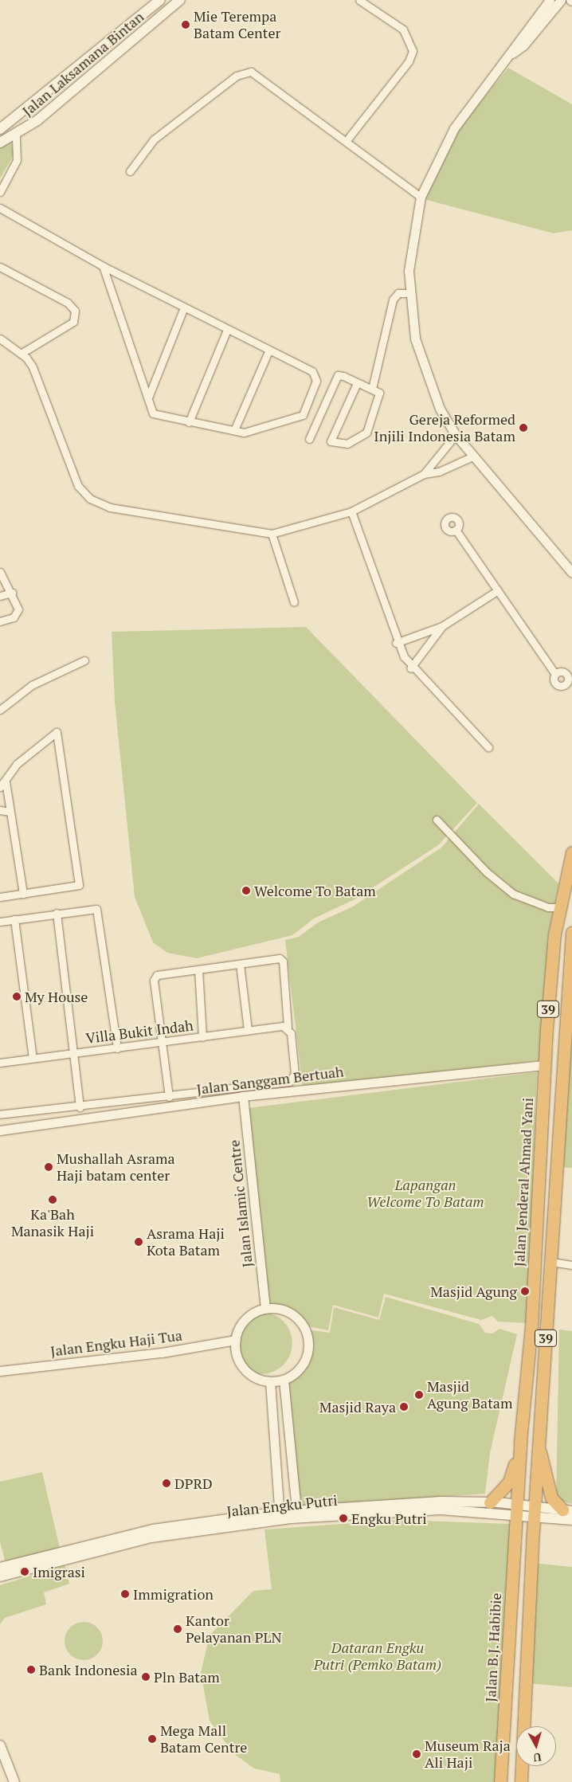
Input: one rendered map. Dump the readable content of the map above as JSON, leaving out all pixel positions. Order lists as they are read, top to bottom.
{
  "streets": {
    "highway": ["39", "Jalan Jenderal Ahmad Yani", "Jalan B.J. Habibie"],
    "main road": ["Jalan Laksamana Bintan", "Jalan Engku Putri"],
    "street": [
      "Villa Bukit Indah",
      "Jalan Sanggam Bertuah",
      "Jalan Islamic Centre",
      "Jalan Engku Haji Tua"
    ]
  },
  "crossings": [
    ["39", "Jalan Engku Putri"],
    ["Jalan Sanggam Bertuah", "Jalan Jenderal Ahmad Yani"],
    ["Jalan Sanggam Bertuah", "Jalan Islamic Centre"],
    ["Jalan Jenderal Ahmad Yani", "Jalan Engku Putri"],
    ["Jalan Jenderal Ahmad Yani", "Jalan B.J. Habibie"],
    ["Jalan Islamic Centre", "Jalan Engku Haji Tua"],
    ["Jalan Engku Putri", "Jalan B.J. Habibie"]
  ],
  "parks": ["Lapangan Welcome To Batam", "Dataran Engku Putri (Pemko Batam)"],
  "places": [
    "Mie Terempa Batam Center",
    "Gereja Reformed Injili Indonesia Batam",
    "Welcome To Batam",
    "My House",
    "Mushallah Asrama Haji batam center",
    "Ka'Bah Manasik Haji",
    "Asrama Haji Kota Batam",
    "Masjid Agung",
    "Masjid Agung Batam",
    "Masjid Raya",
    "DPRD",
    "Engku Putri",
    "Imigrasi",
    "Immigration",
    "Kantor Pelayanan PLN",
    "Bank Indonesia",
    "Pln Batam",
    "Mega Mall Batam Centre",
    "Museum Raja Ali Haji"
  ],
  "north": "bottom"
}
